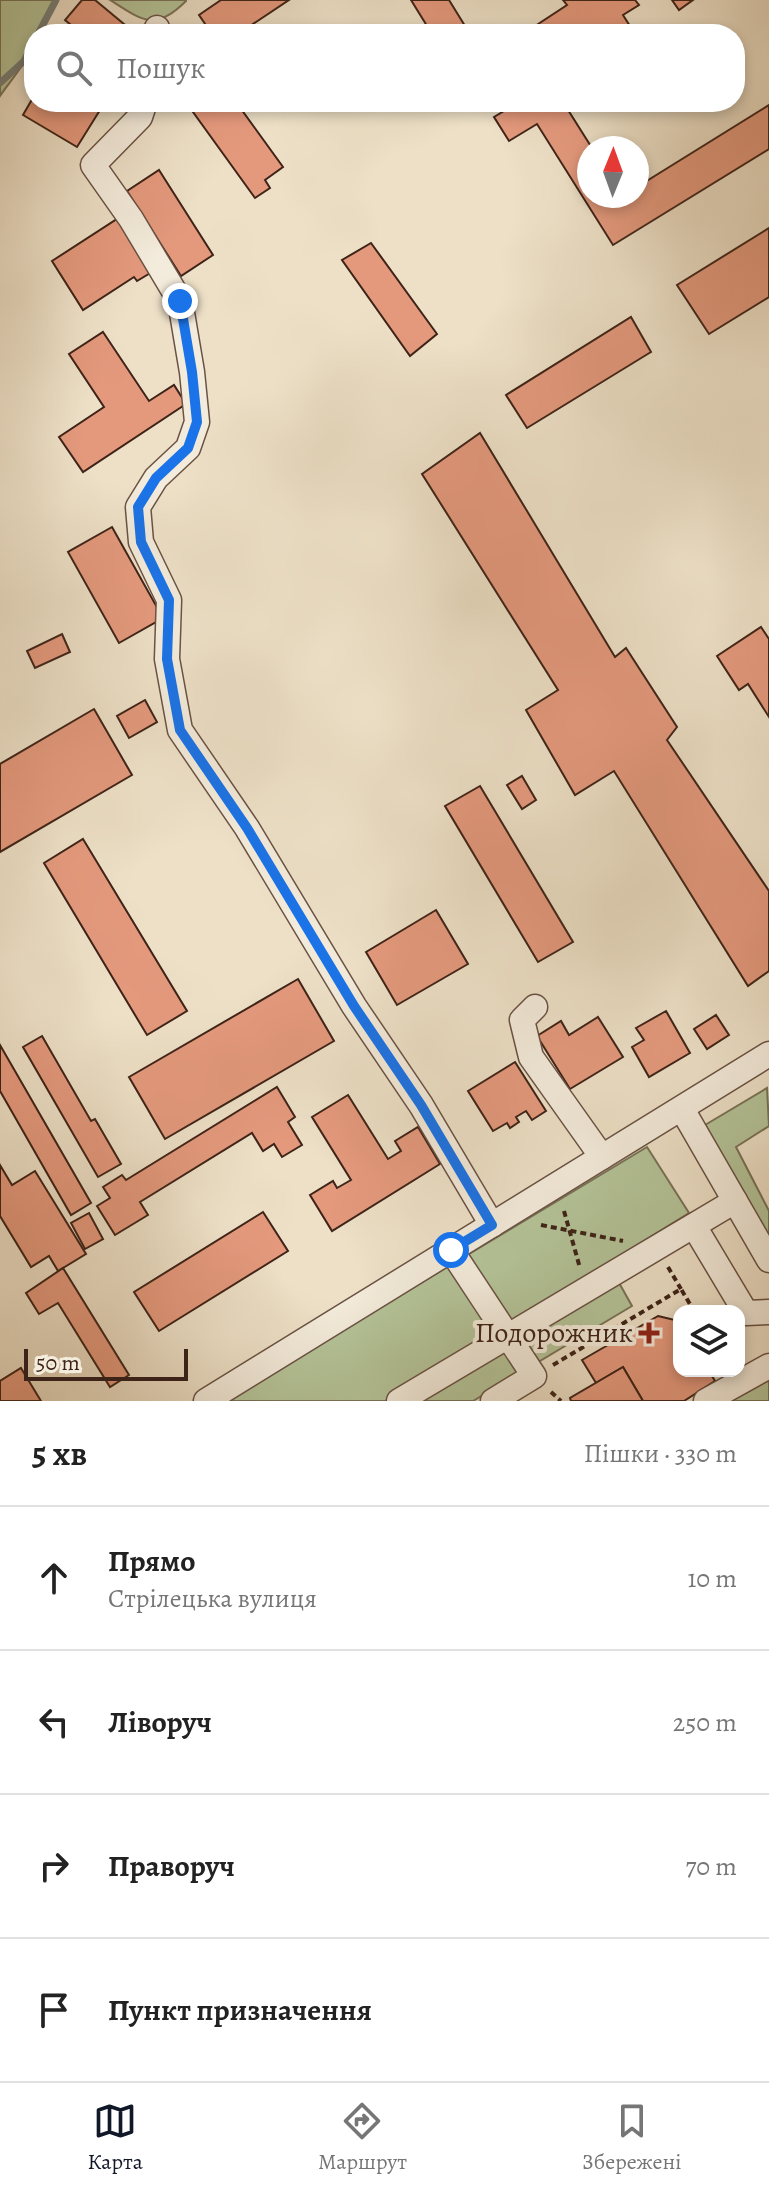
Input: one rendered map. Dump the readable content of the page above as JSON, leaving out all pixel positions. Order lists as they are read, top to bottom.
{
  "places": {
    "health": ["Подорожник"]
  },
  "scale_bar": "50 m",
  "north": "top",
  "page": {
    "search": "Пошук",
    "scale": "50 m",
    "heading": ["5 хв", "Пішки · 330 m"],
    "list": [
      ["Прямо", "Стрілецька вулиця", "10 m"],
      ["Ліворуч", "250 m"],
      ["Праворуч", "70 m"],
      "Пункт призначення"
    ],
    "nav": ["Карта", "Маршрут", "Збережені"]
  }
}
